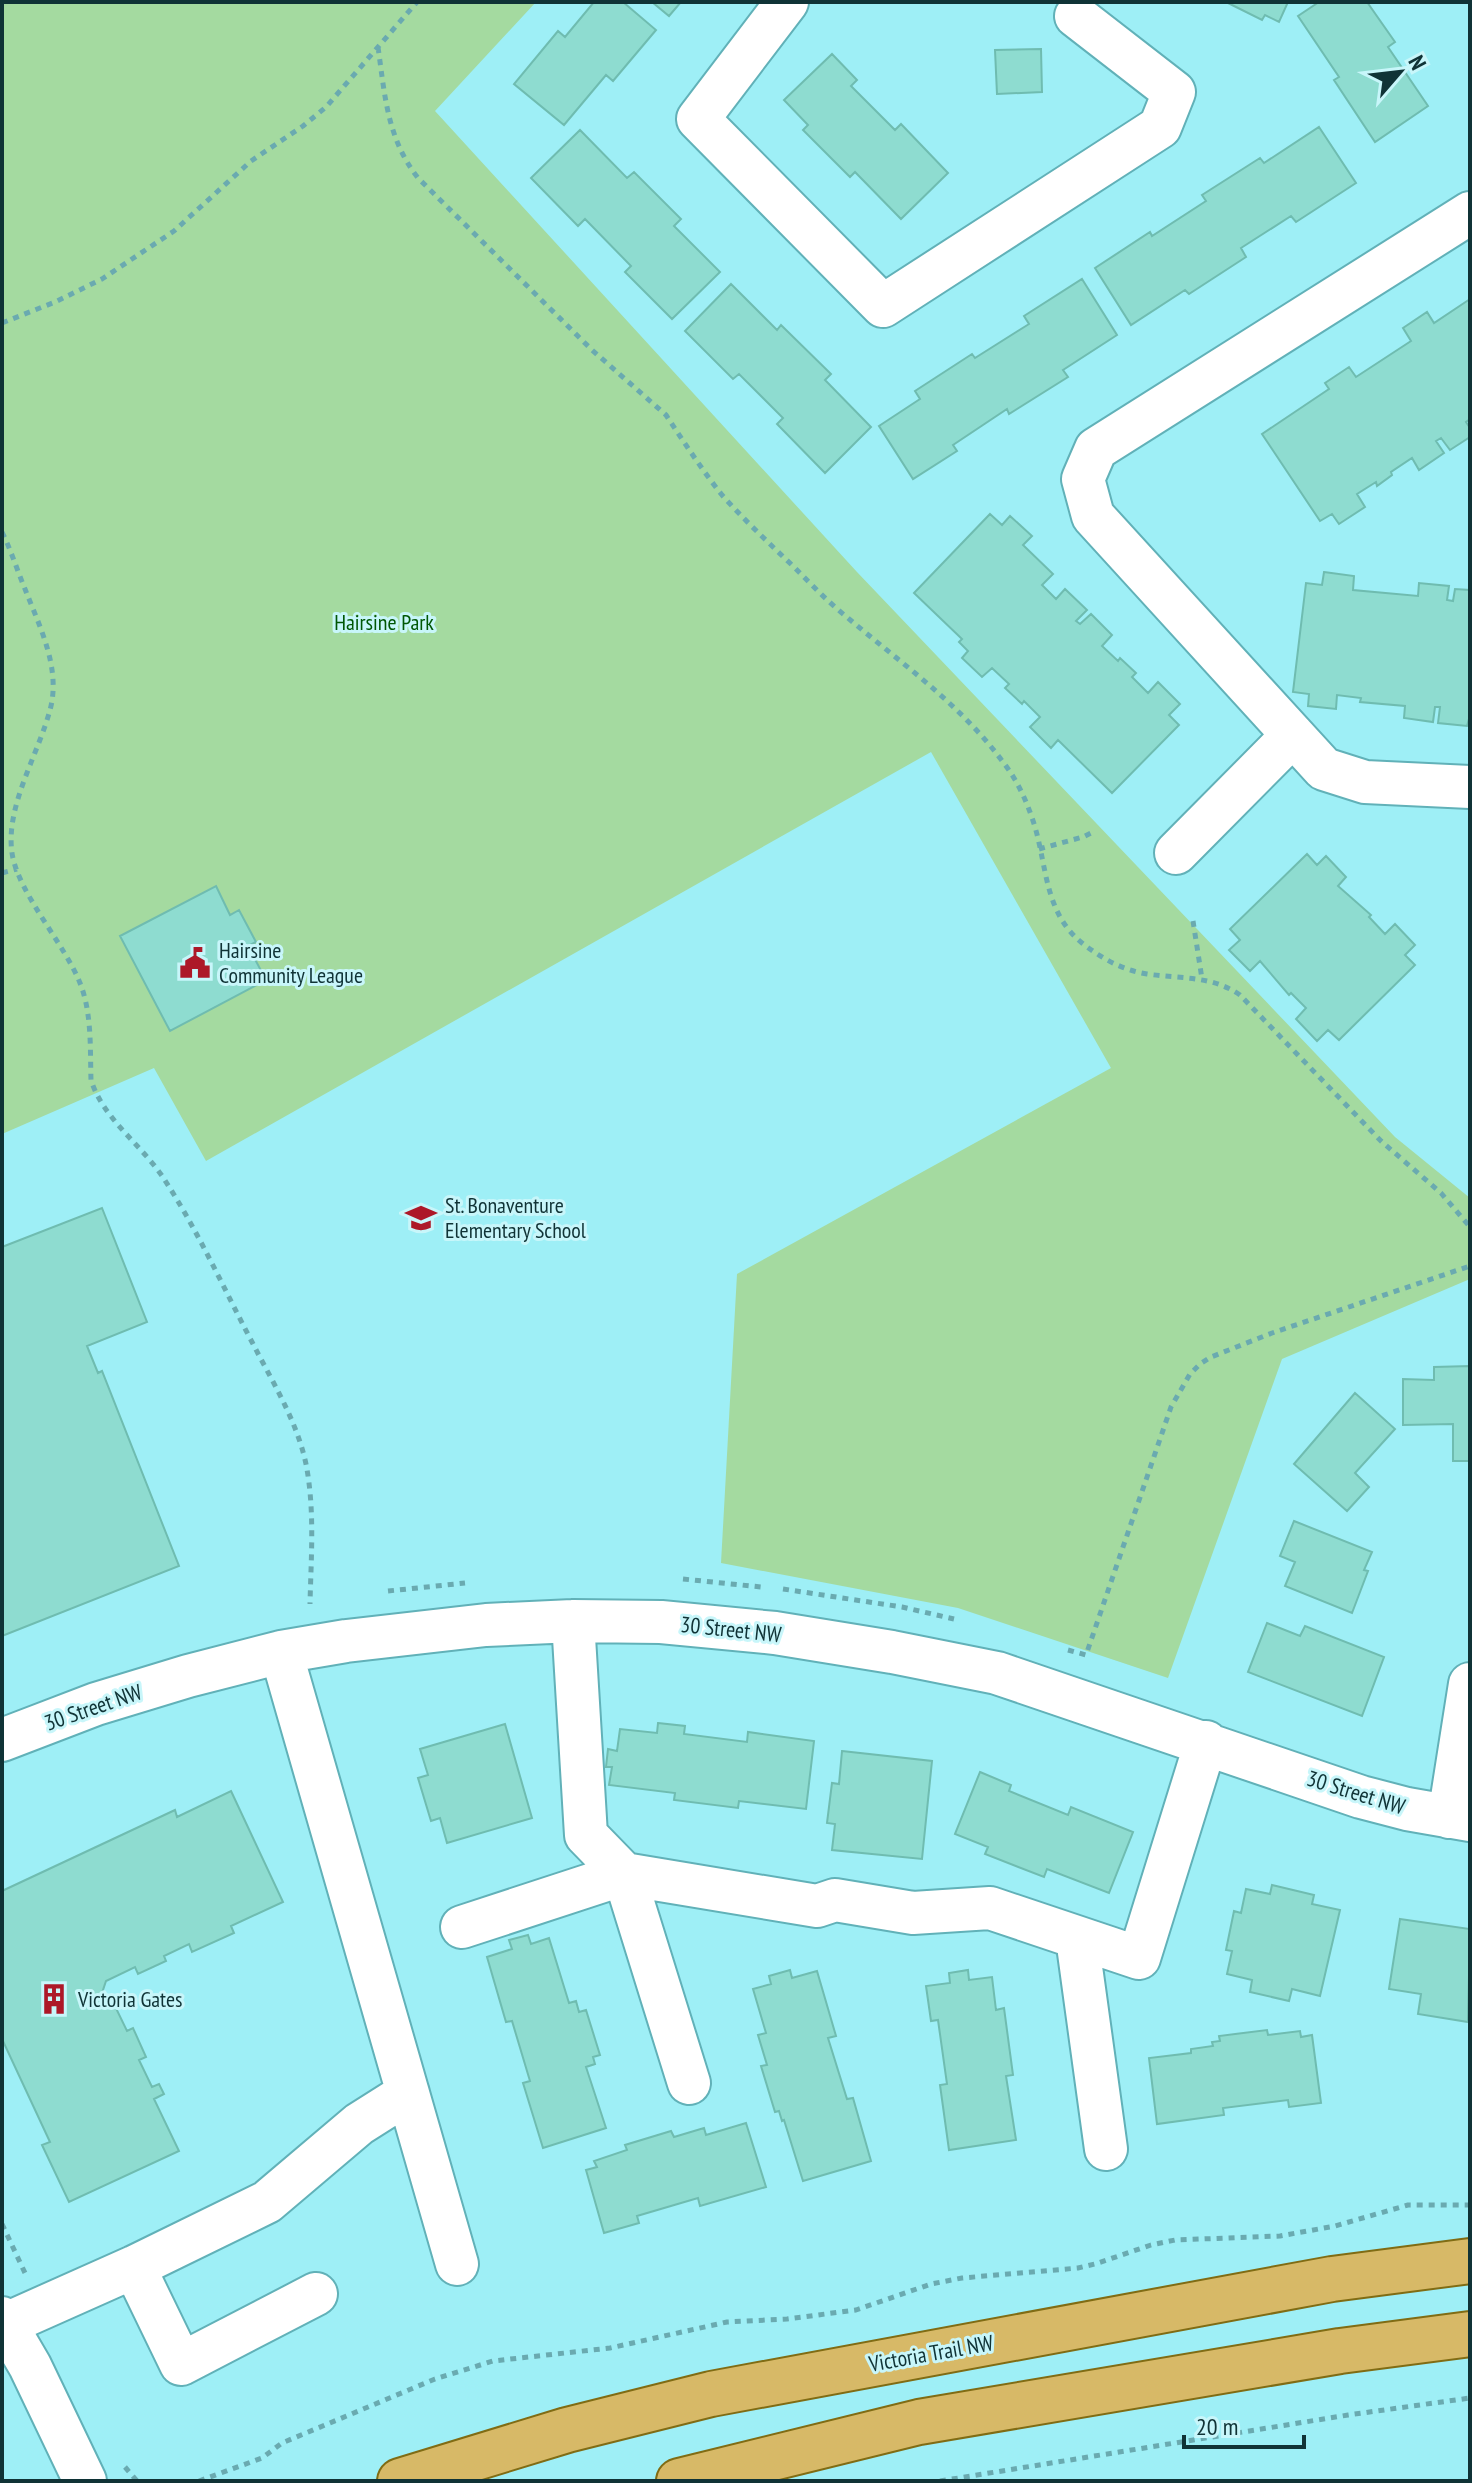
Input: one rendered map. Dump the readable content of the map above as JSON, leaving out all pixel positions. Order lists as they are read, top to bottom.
{
  "streets": {
    "main road": ["Victoria Trail NW"],
    "street": ["30 Street NW"]
  },
  "parks": ["Hairsine Park"],
  "places": {
    "public building": ["Hairsine Community League"],
    "school or university": ["St. Bonaventure Elementary School"],
    "building": ["Victoria Gates"]
  },
  "scale_bar": "20 m",
  "north": "top right"
}
